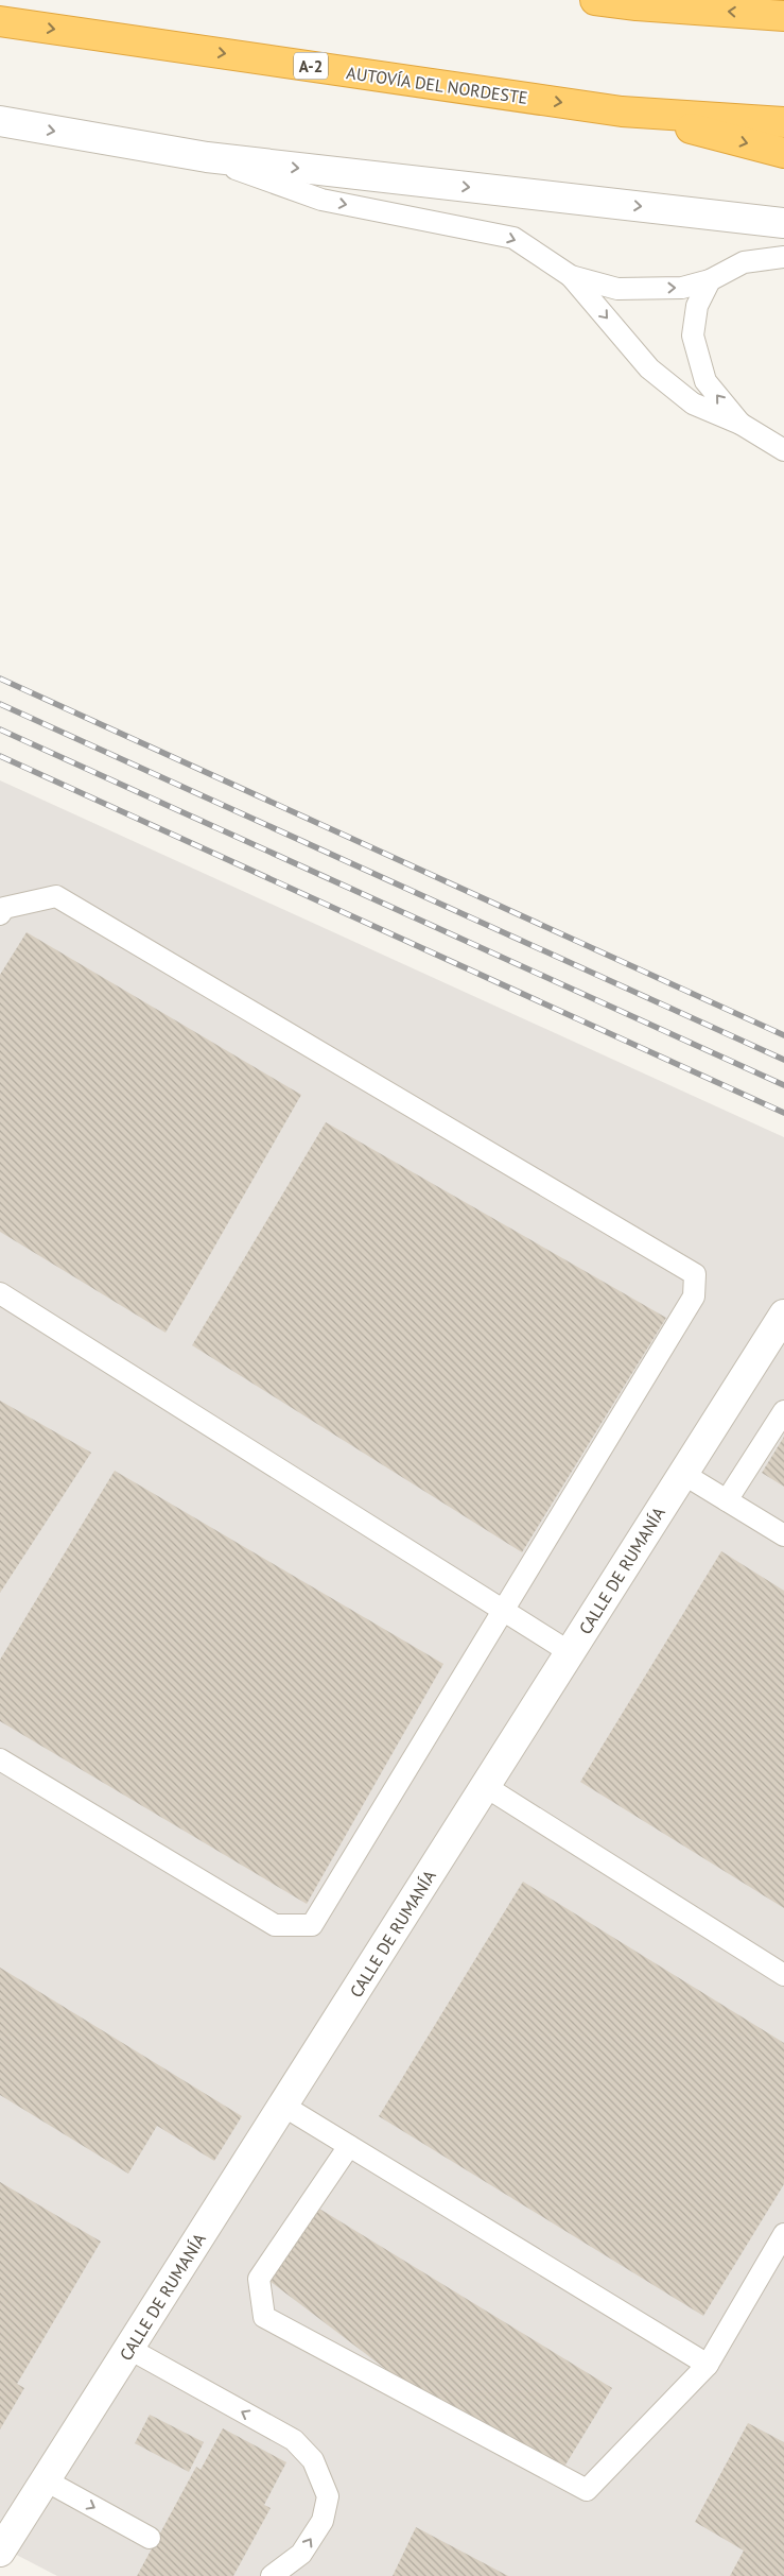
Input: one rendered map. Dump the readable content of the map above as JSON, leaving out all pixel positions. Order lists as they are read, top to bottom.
{
  "streets": {
    "highway": ["A-2", "AUTOVÍA DEL NORDESTE"],
    "street": ["CALLE DE RUMANÍA"]
  },
  "crossings": [
    ["A-2", "AUTOVÍA DEL NORDESTE"]
  ],
  "one_way": ["AUTOVÍA DEL NORDESTE"]
}
